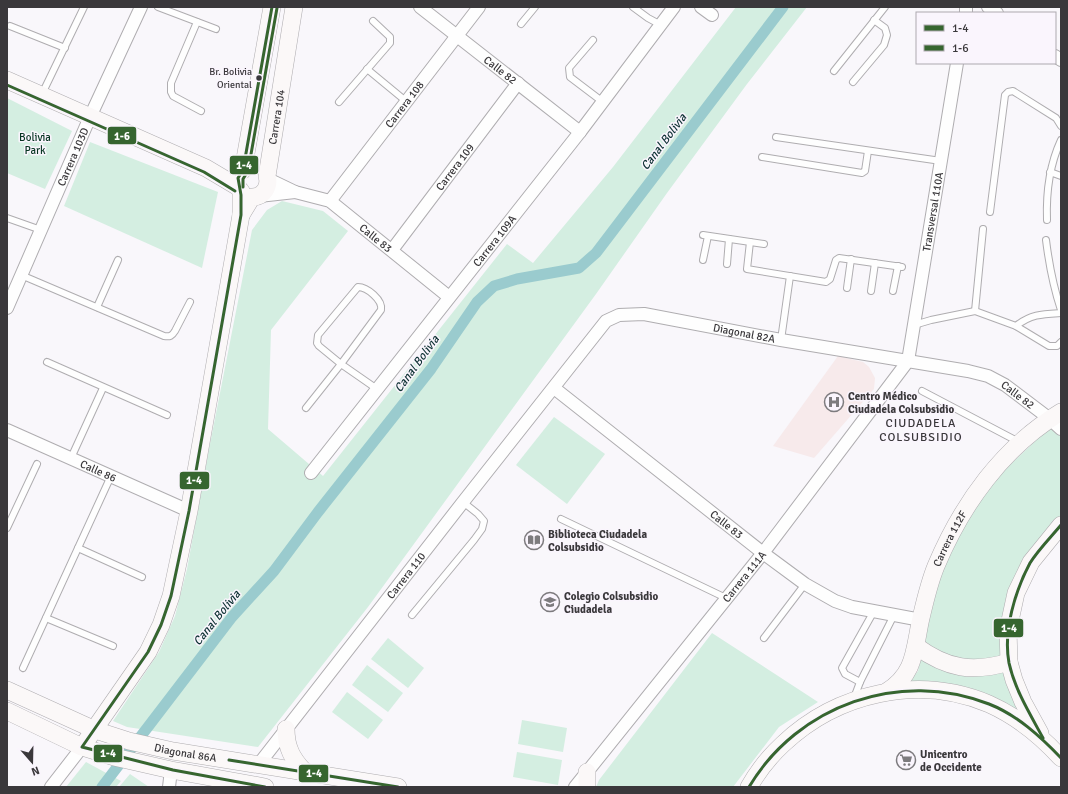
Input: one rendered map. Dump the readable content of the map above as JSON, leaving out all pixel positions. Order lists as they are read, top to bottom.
{
  "streets": {
    "street": [
      "Calle 82",
      "Carrera 108",
      "Carrera 104",
      "Carrera 103D",
      "Carrera 109",
      "Transversal 110A",
      "Calle 83",
      "Carrera 109A",
      "Diagonal 82A",
      "Calle 86",
      "Carrera 112F",
      "Carrera 110",
      "Carrera 111A",
      "Diagonal 86A"
    ]
  },
  "crossings": [
    ["Calle 82", "Carrera 108"],
    ["Calle 82", "Carrera 109"],
    ["Calle 82", "Carrera 109A"],
    ["Calle 82", "Diagonal 82A"],
    ["Calle 82", "Carrera 112F"],
    ["Carrera 108", "Calle 83"],
    ["Carrera 104", "Calle 83"],
    ["Carrera 104", "Calle 86"],
    ["Carrera 104", "Diagonal 86A"],
    ["Carrera 109", "Calle 83"],
    ["Transversal 110A", "Diagonal 82A"],
    ["Transversal 110A", "Carrera 111A"],
    ["Calle 83", "Carrera 109A"],
    ["Calle 83", "Diagonal 82A"],
    ["Calle 83", "Carrera 112F"],
    ["Calle 83", "Carrera 110"],
    ["Calle 83", "Carrera 111A"],
    ["Diagonal 82A", "Carrera 110"],
    ["Diagonal 82A", "Carrera 111A"],
    ["Carrera 110", "Diagonal 86A"]
  ],
  "districts": ["CIUDADELA COLSUBSIDIO"],
  "water": ["Canal Bolivia"],
  "parks": ["Bolivia Park"],
  "places": {
    "other": ["Br. Bolivia Oriental"],
    "hospital": ["Centro Médico Ciudadela Colsubsidio"],
    "library": ["Biblioteca Ciudadela Colsubsidio"],
    "school or university": ["Colegio Colsubsidio Ciudadela"],
    "supermarket": ["Unicentro de Occidente"]
  },
  "lines": ["transit line 1-4", "transit line 1-6"],
  "legend": ["1-4", "1-6"],
  "north": "bottom"
}
